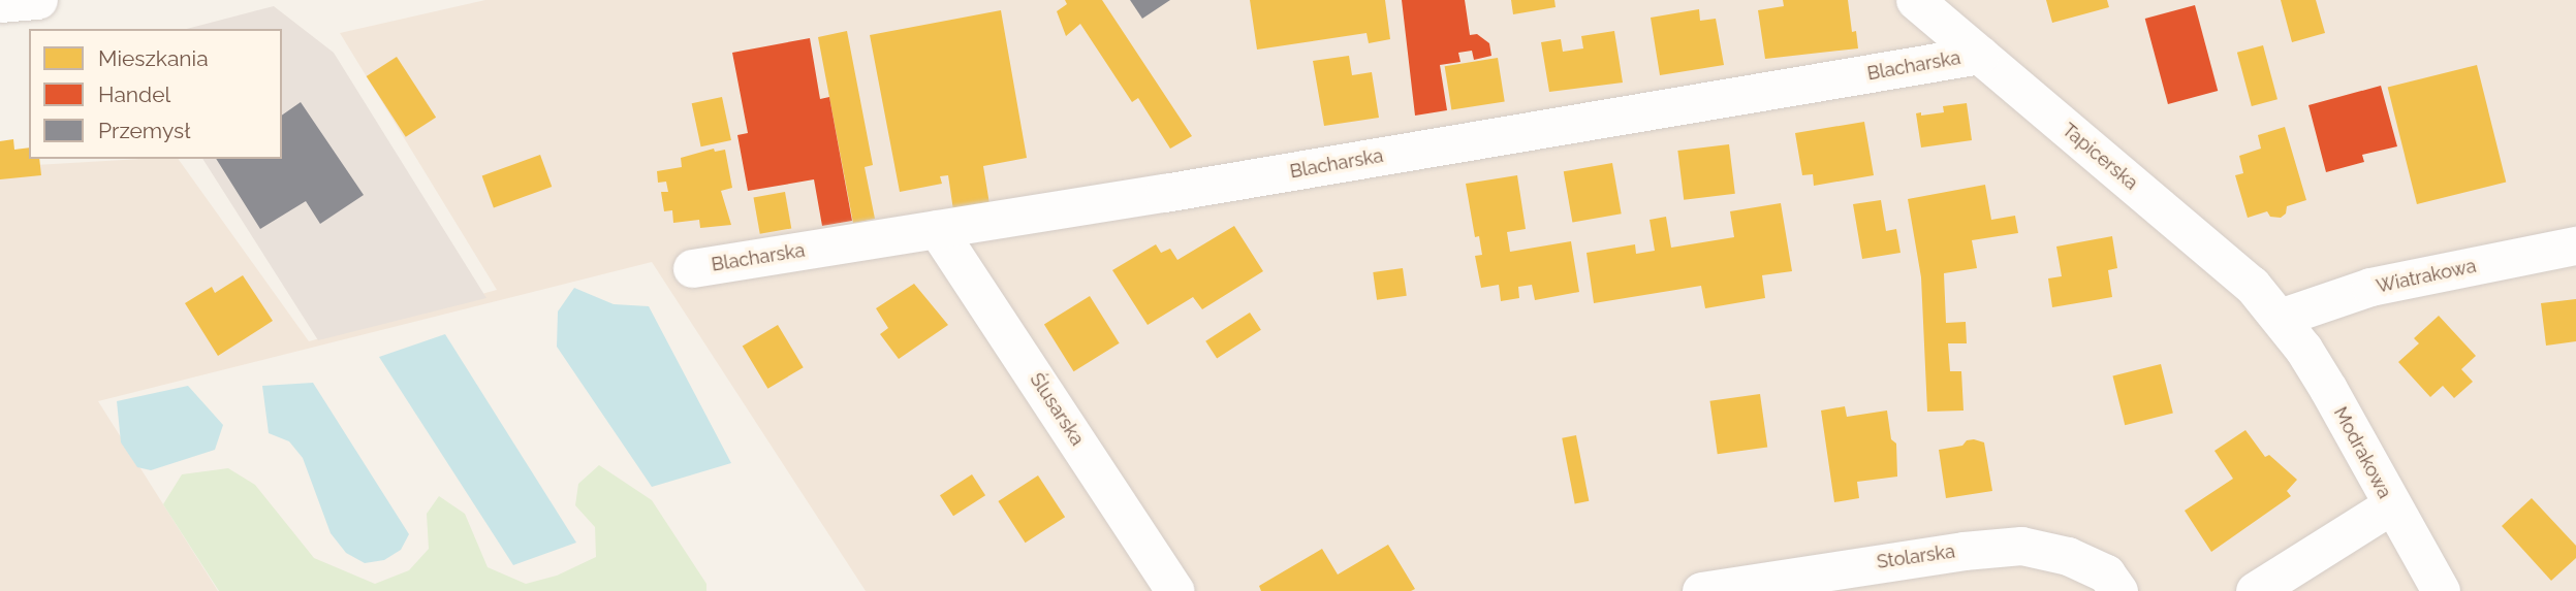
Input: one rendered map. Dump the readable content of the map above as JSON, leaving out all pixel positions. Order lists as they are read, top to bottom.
{
  "streets": {
    "street": [
      "Blacharska",
      "Tapicerska",
      "Wiatrakowa",
      "Ślusarska",
      "Modrakowa",
      "Stolarska"
    ]
  },
  "crossings": [
    ["Blacharska", "Tapicerska"],
    ["Blacharska", "Ślusarska"],
    ["Tapicerska", "Wiatrakowa"],
    ["Tapicerska", "Modrakowa"],
    ["Wiatrakowa", "Modrakowa"]
  ],
  "legend": ["Mieszkania", "Handel", "Przemysł"]
}
